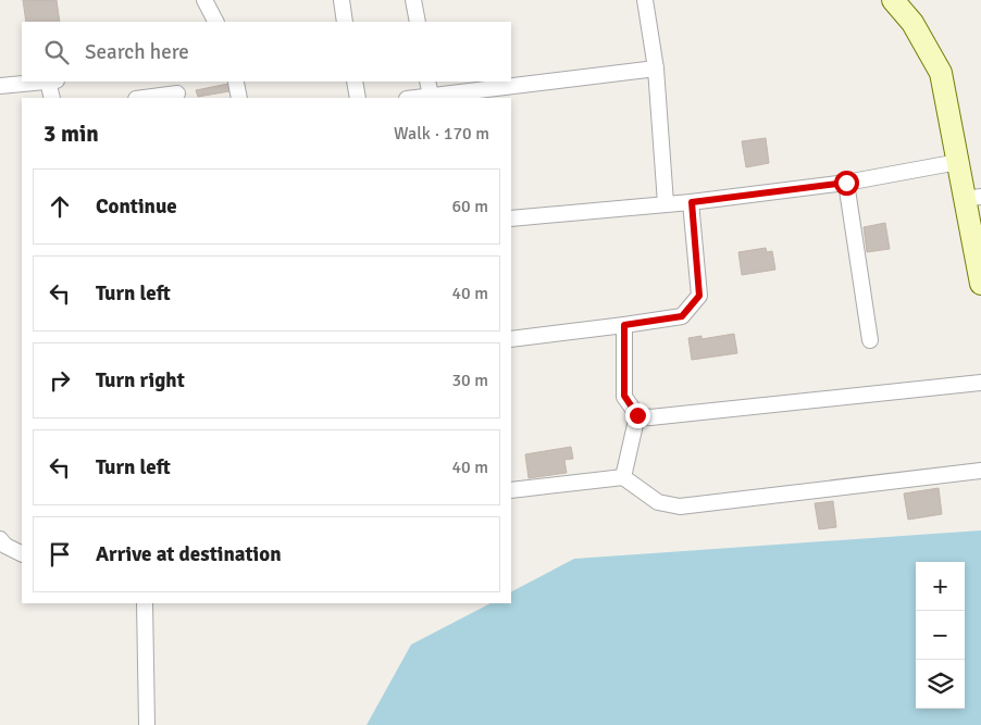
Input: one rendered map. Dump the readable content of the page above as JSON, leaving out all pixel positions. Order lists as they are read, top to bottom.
{
  "page": {
    "search": "Search here",
    "heading": ["3 min", "Walk · 170 m"],
    "list": [
      ["Continue", "60 m"],
      ["Turn left", "40 m"],
      ["Turn right", "30 m"],
      ["Turn left", "40 m"],
      "Arrive at destination"
    ],
    "map_buttons": ["+", "−"]
  }
}
